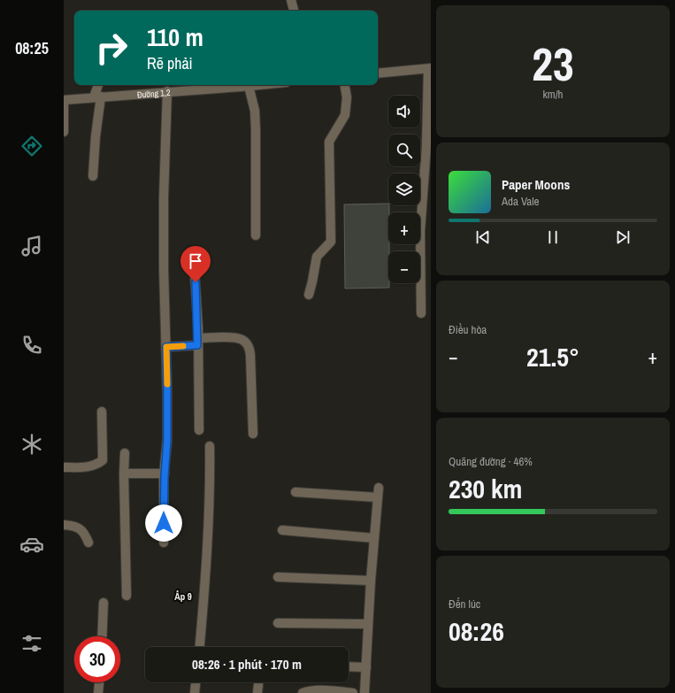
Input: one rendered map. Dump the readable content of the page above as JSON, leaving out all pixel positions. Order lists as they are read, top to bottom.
{
  "streets": {
    "street": ["Đường 1,2"]
  },
  "districts": ["Ấp 9"],
  "page": {
    "tabs": "08:25",
    "tile": [
      ["23", "km/h"],
      "Điều hòa",
      ["Quãng đường · 46%", "230 km"],
      ["Đến lúc", "08:26"]
    ],
    "turn": ["110 m", "Rẽ phải"],
    "map_buttons": ["+", "−"],
    "song": ["Paper Moons", "Ada Vale"],
    "heat": ["−", "21.5°", "+"],
    "limit": "30",
    "trip": "08:26 · 1 phút · 170 m"
  }
}
